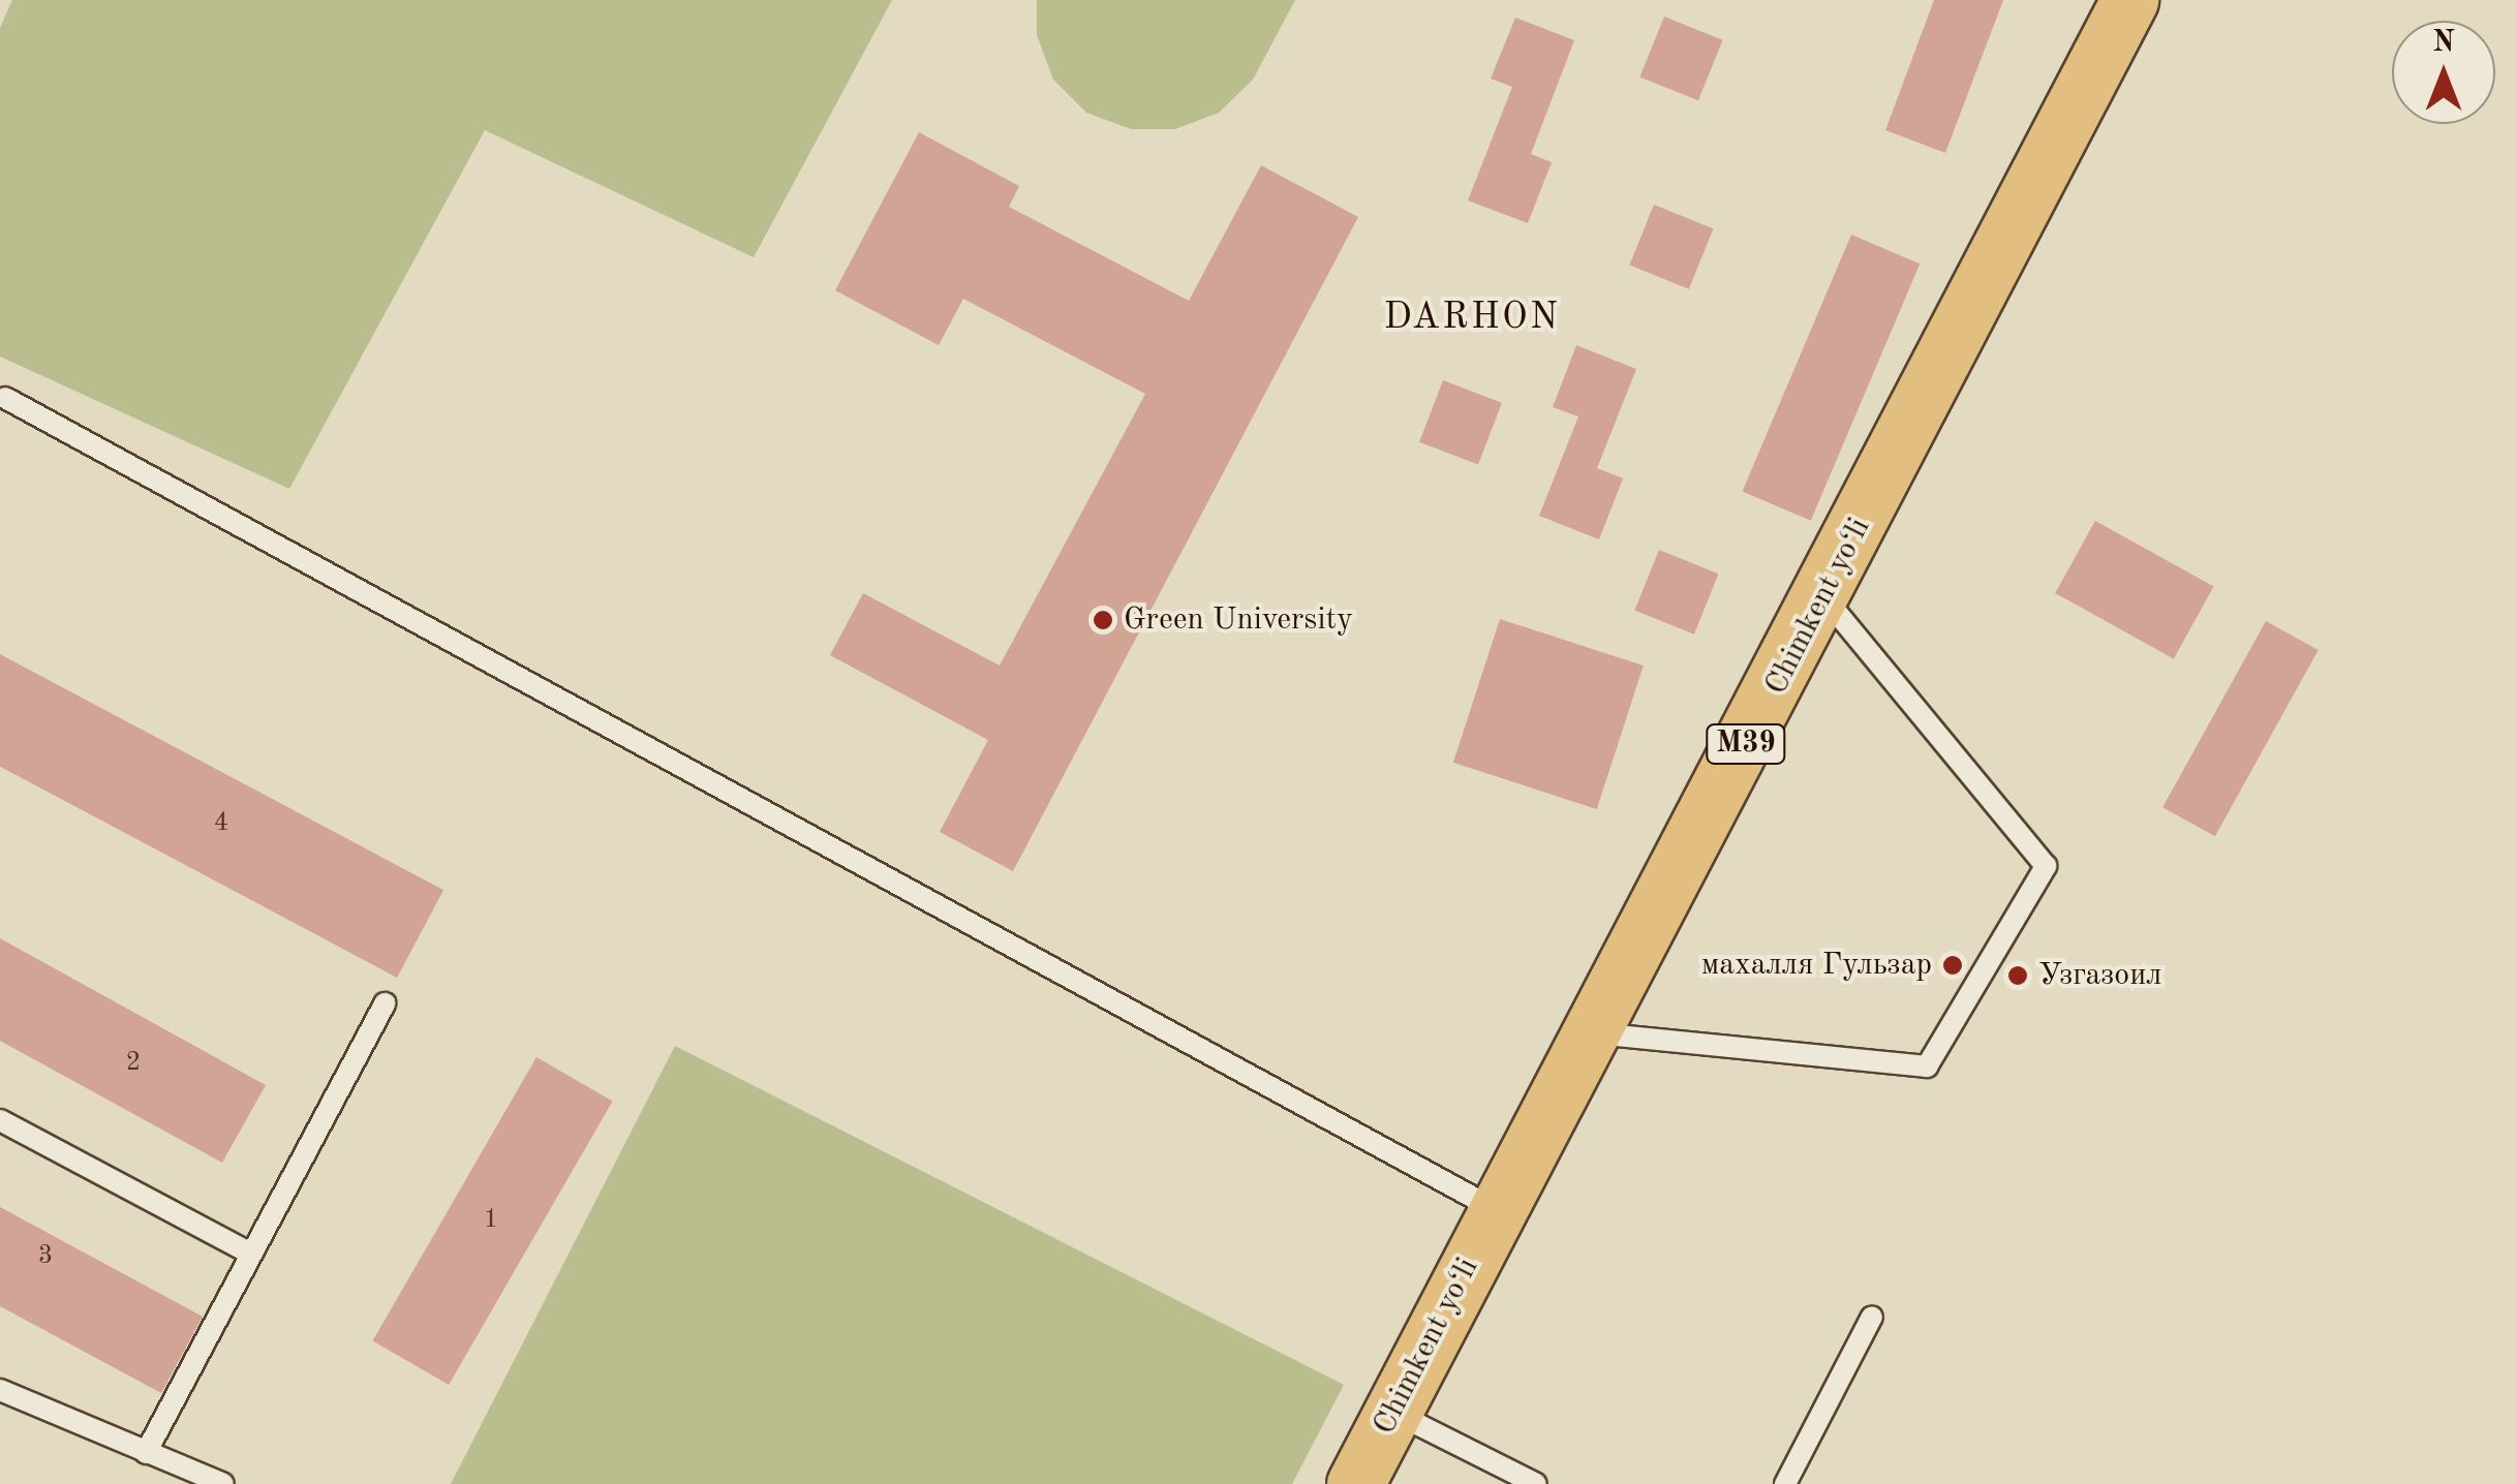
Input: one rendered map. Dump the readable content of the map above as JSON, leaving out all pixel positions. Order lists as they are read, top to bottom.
{
  "streets": {
    "highway": ["Chimkent yo‘li", "M39"]
  },
  "districts": ["DARHON"],
  "places": ["Green University", "махалля Гульзар", "Узгазоил"],
  "house_numbers": [
    "4",
    "2",
    "1",
    "3"
  ],
  "north": "top"
}
